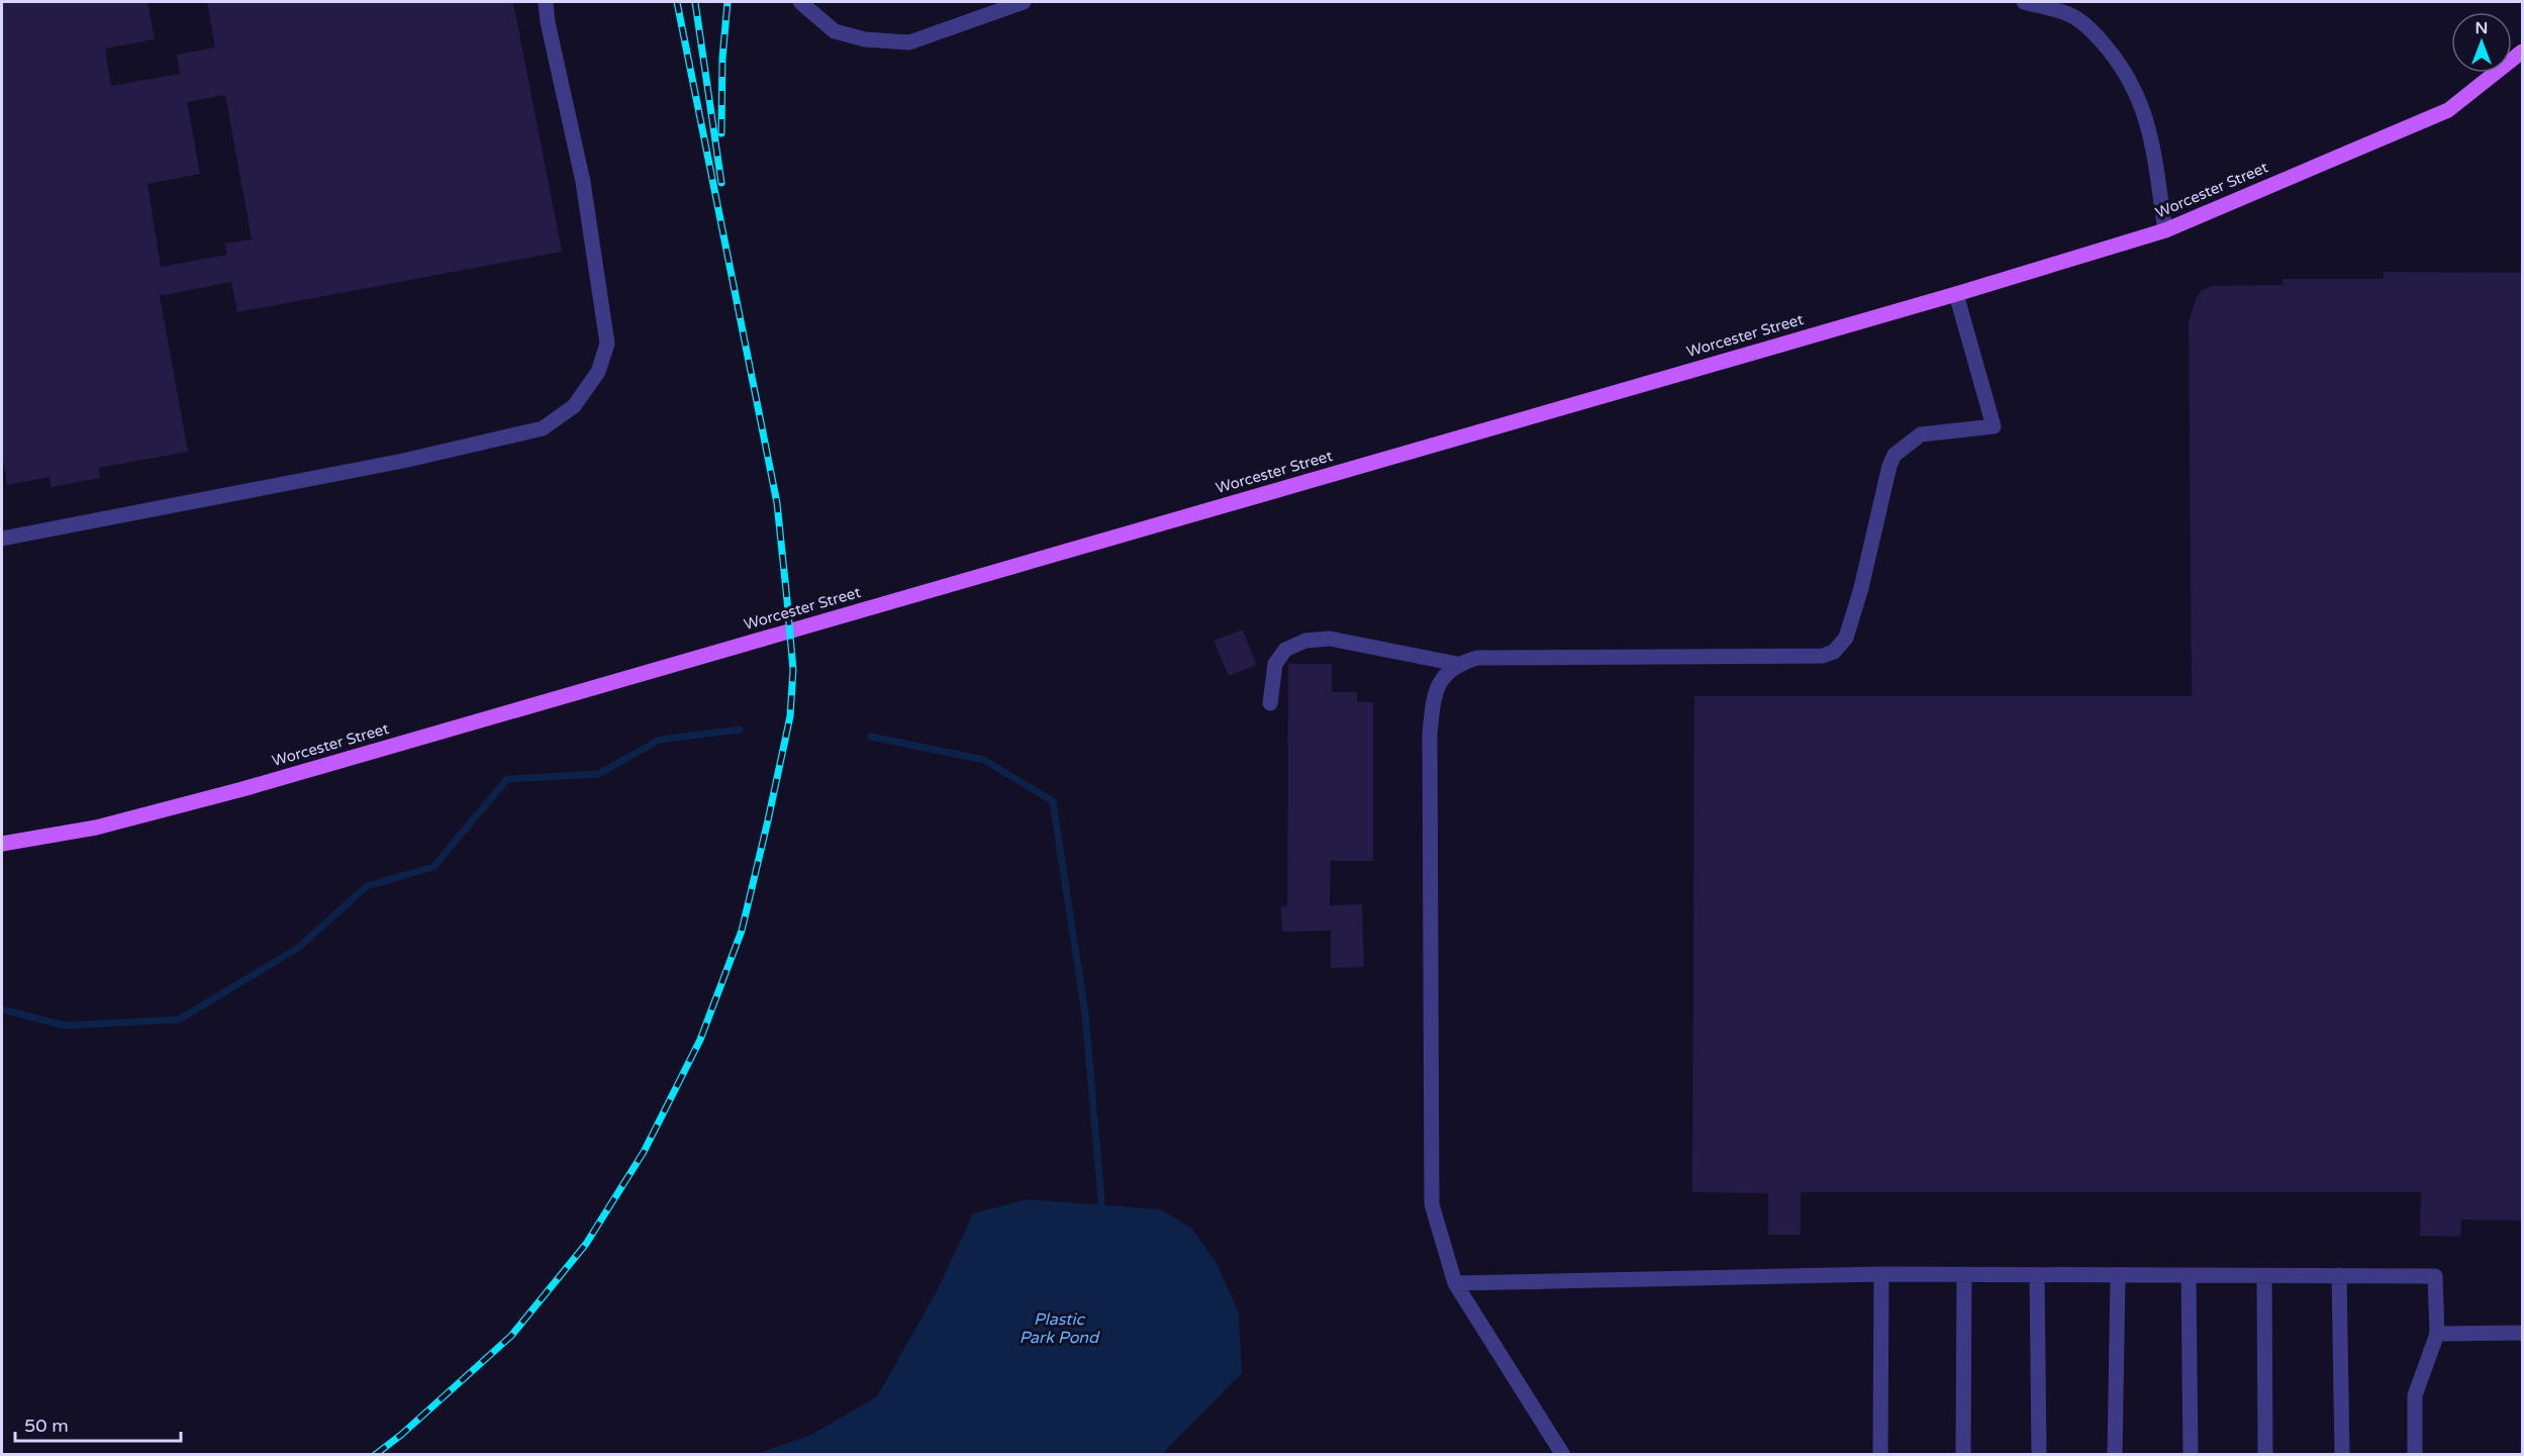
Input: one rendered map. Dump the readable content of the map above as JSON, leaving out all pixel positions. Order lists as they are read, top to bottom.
{
  "streets": {
    "main road": ["Worcester Street"]
  },
  "water": ["Plastic Park Pond"],
  "scale_bar": "50 m",
  "north": "top"
}
